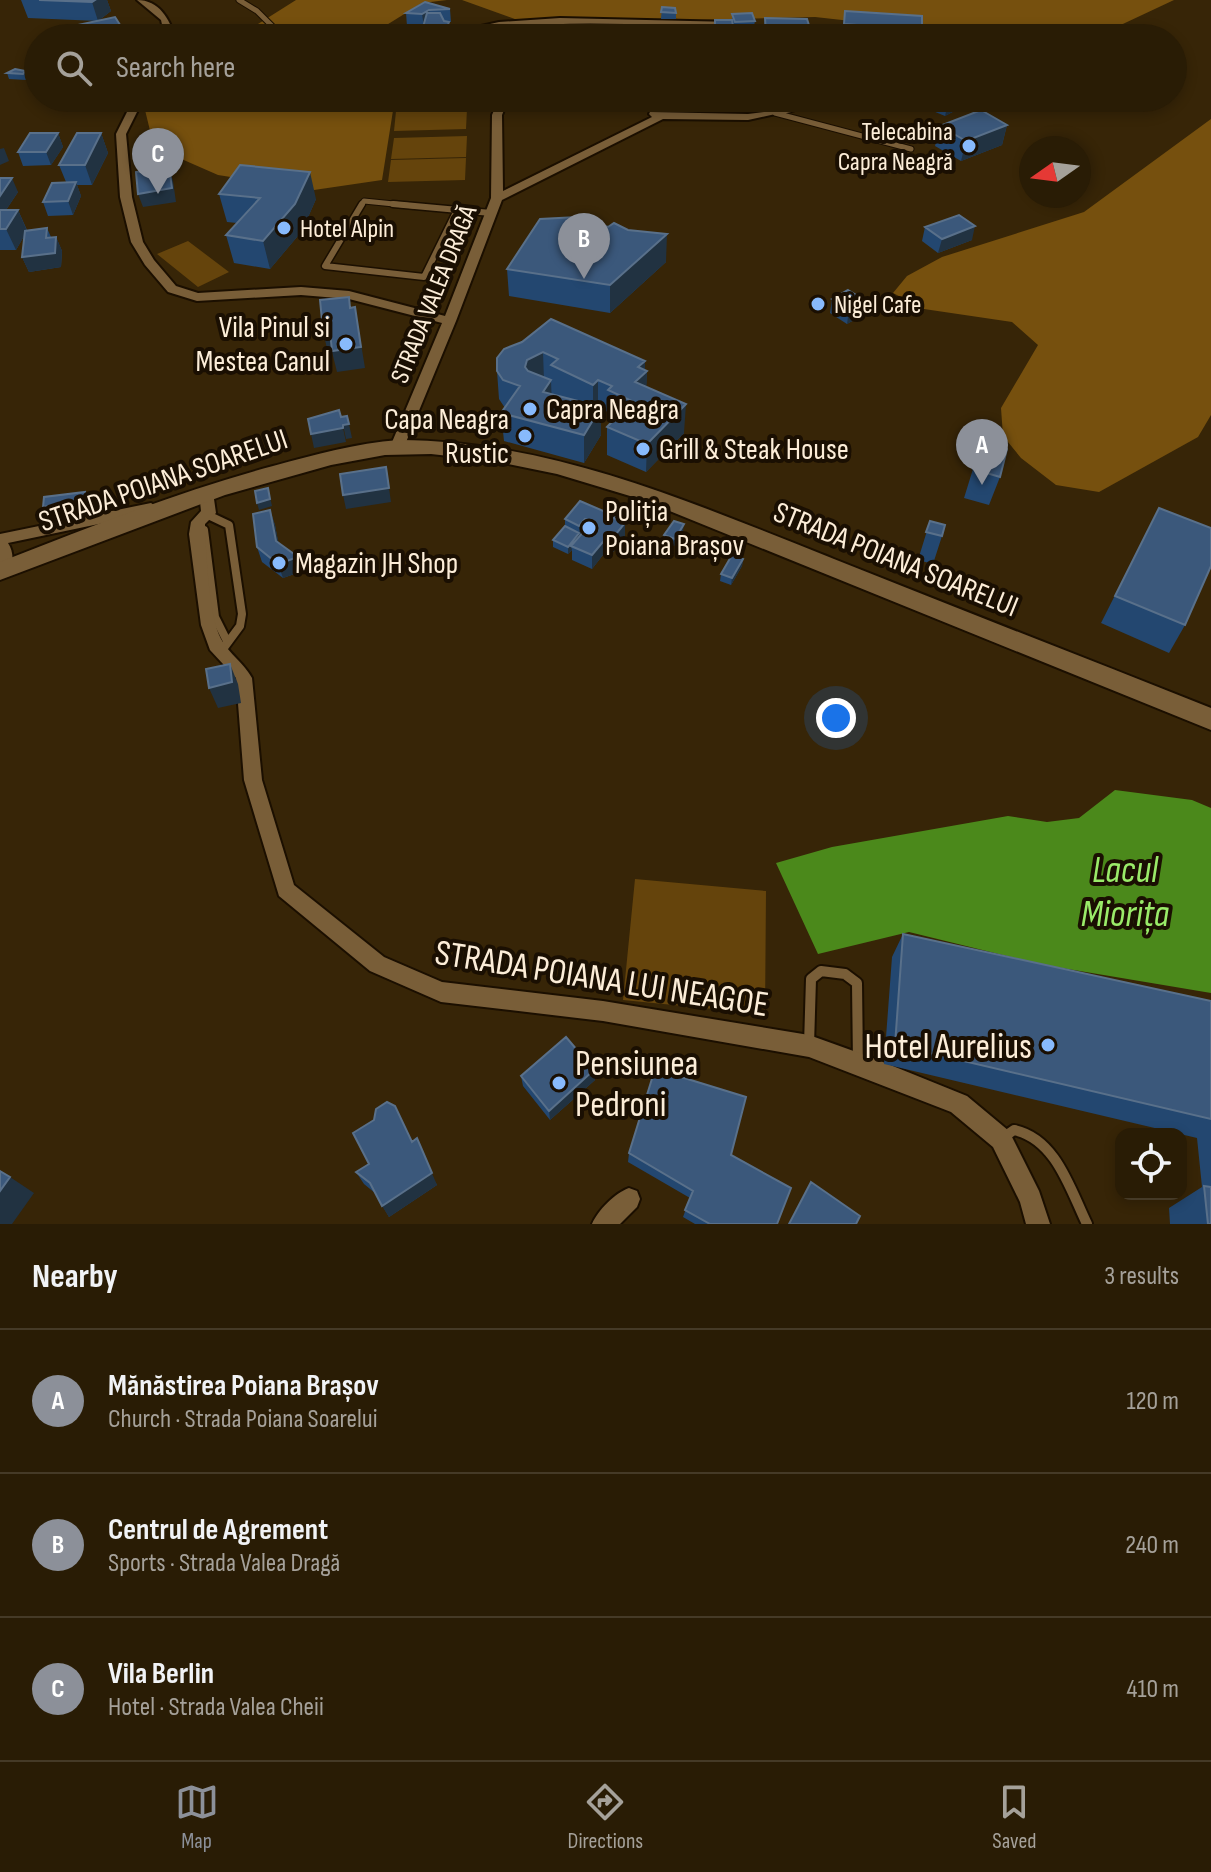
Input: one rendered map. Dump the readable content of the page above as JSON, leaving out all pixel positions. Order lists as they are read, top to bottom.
{
  "streets": {
    "street": ["STRADA VALEA DRAGĂ", "STRADA POIANA SOARELUI", "STRADA POIANA LUI NEAGOE"]
  },
  "crossings": [
    ["STRADA VALEA DRAGĂ", "STRADA POIANA SOARELUI"],
    ["STRADA POIANA SOARELUI", "STRADA POIANA LUI NEAGOE"]
  ],
  "water": ["Lacul Miorița"],
  "places": [
    "Telecabina Capra Neagră",
    "Hotel Alpin",
    "Nigel Cafe",
    "Vila Pinul si Mestea Canul",
    "Capra Neagra",
    "Capa Neagra Rustic",
    "Grill & Steak House",
    "Poliția Poiana Brașov",
    "Magazin JH Shop",
    "Hotel Aurelius",
    "Pensiunea Pedroni"
  ],
  "north": "left",
  "page": {
    "search": "Search here",
    "pins": ["C", "B", "A"],
    "heading": ["Nearby", "3 results"],
    "list": [
      {
        "mark": "A",
        "name": "Mănăstirea Poiana Brașov",
        "note": "Church · Strada Poiana Soarelui",
        "value": "120 m"
      },
      {
        "mark": "B",
        "name": "Centrul de Agrement",
        "note": "Sports · Strada Valea Dragă",
        "value": "240 m"
      },
      {
        "mark": "C",
        "name": "Vila Berlin",
        "note": "Hotel · Strada Valea Cheii",
        "value": "410 m"
      }
    ],
    "nav": ["Map", "Directions", "Saved"]
  }
}
